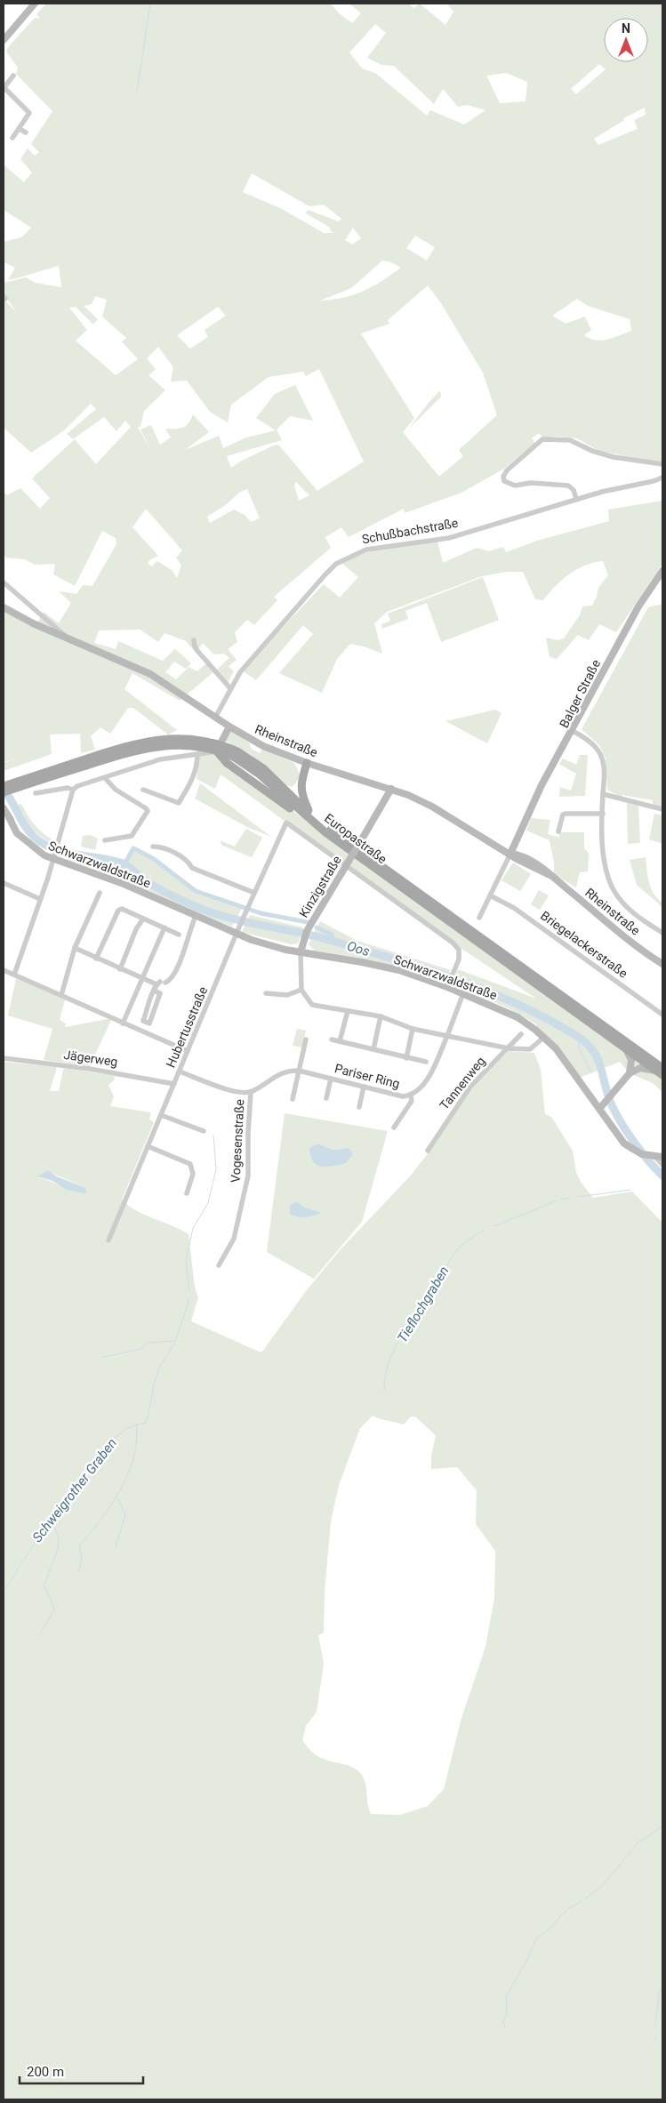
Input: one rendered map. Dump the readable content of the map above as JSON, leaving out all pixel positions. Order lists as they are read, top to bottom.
{
  "streets": {
    "main road": ["Europastraße"],
    "street": [
      "Schußbachstraße",
      "Balger Straße",
      "Rheinstraße",
      "Schwarzwaldstraße",
      "Kinzigstraße",
      "Briegelackerstraße",
      "Hubertusstraße",
      "Jägerweg",
      "Pariser Ring",
      "Tannenweg",
      "Vogesenstraße"
    ]
  },
  "crossings": [
    ["Schußbachstraße", "Rheinstraße"],
    ["Balger Straße", "Rheinstraße"],
    ["Rheinstraße", "Kinzigstraße"],
    ["Schwarzwaldstraße", "Kinzigstraße"],
    ["Schwarzwaldstraße", "Hubertusstraße"],
    ["Schwarzwaldstraße", "Pariser Ring"],
    ["Hubertusstraße", "Jägerweg"],
    ["Pariser Ring", "Vogesenstraße"]
  ],
  "water": ["Oos", "Tieflochgraben", "Schweigrother Graben"],
  "scale_bar": "200 m",
  "north": "top"
}
